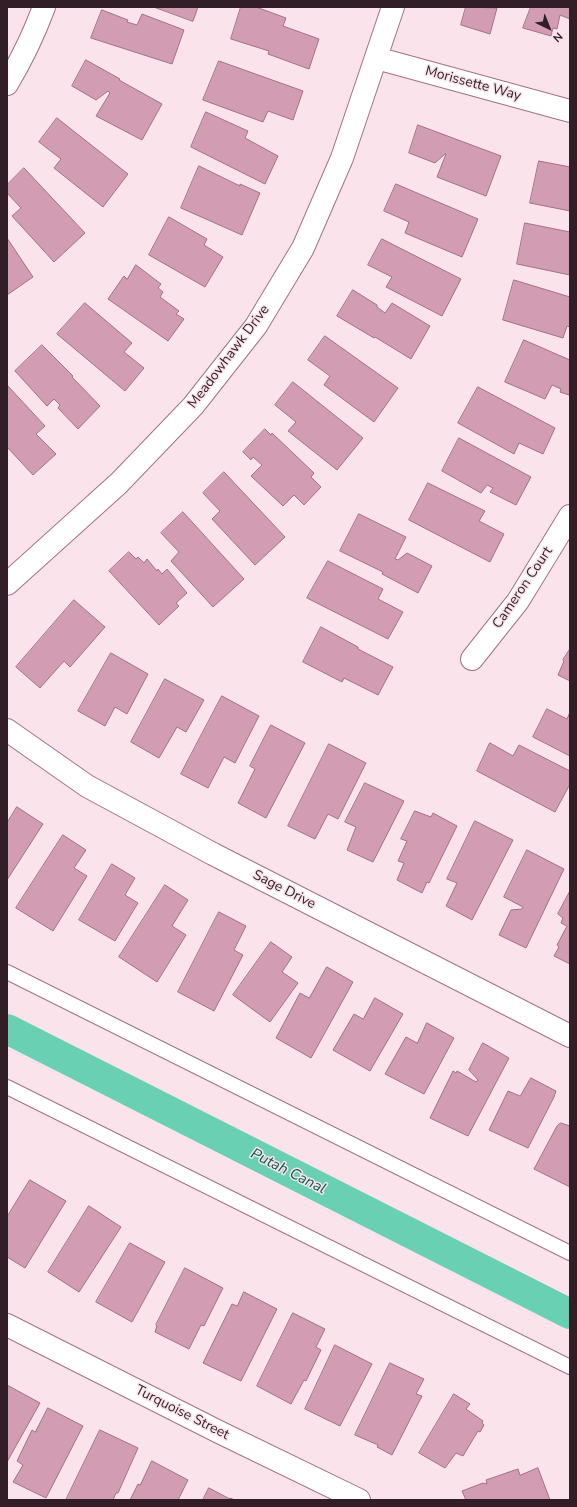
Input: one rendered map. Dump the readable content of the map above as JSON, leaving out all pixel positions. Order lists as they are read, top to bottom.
{
  "streets": {
    "street": [
      "Morissette Way",
      "Meadowhawk Drive",
      "Cameron Court",
      "Sage Drive",
      "Turquoise Street"
    ]
  },
  "crossings": [
    ["Morissette Way", "Meadowhawk Drive"]
  ],
  "water": ["Putah Canal"],
  "north": "bottom right"
}
